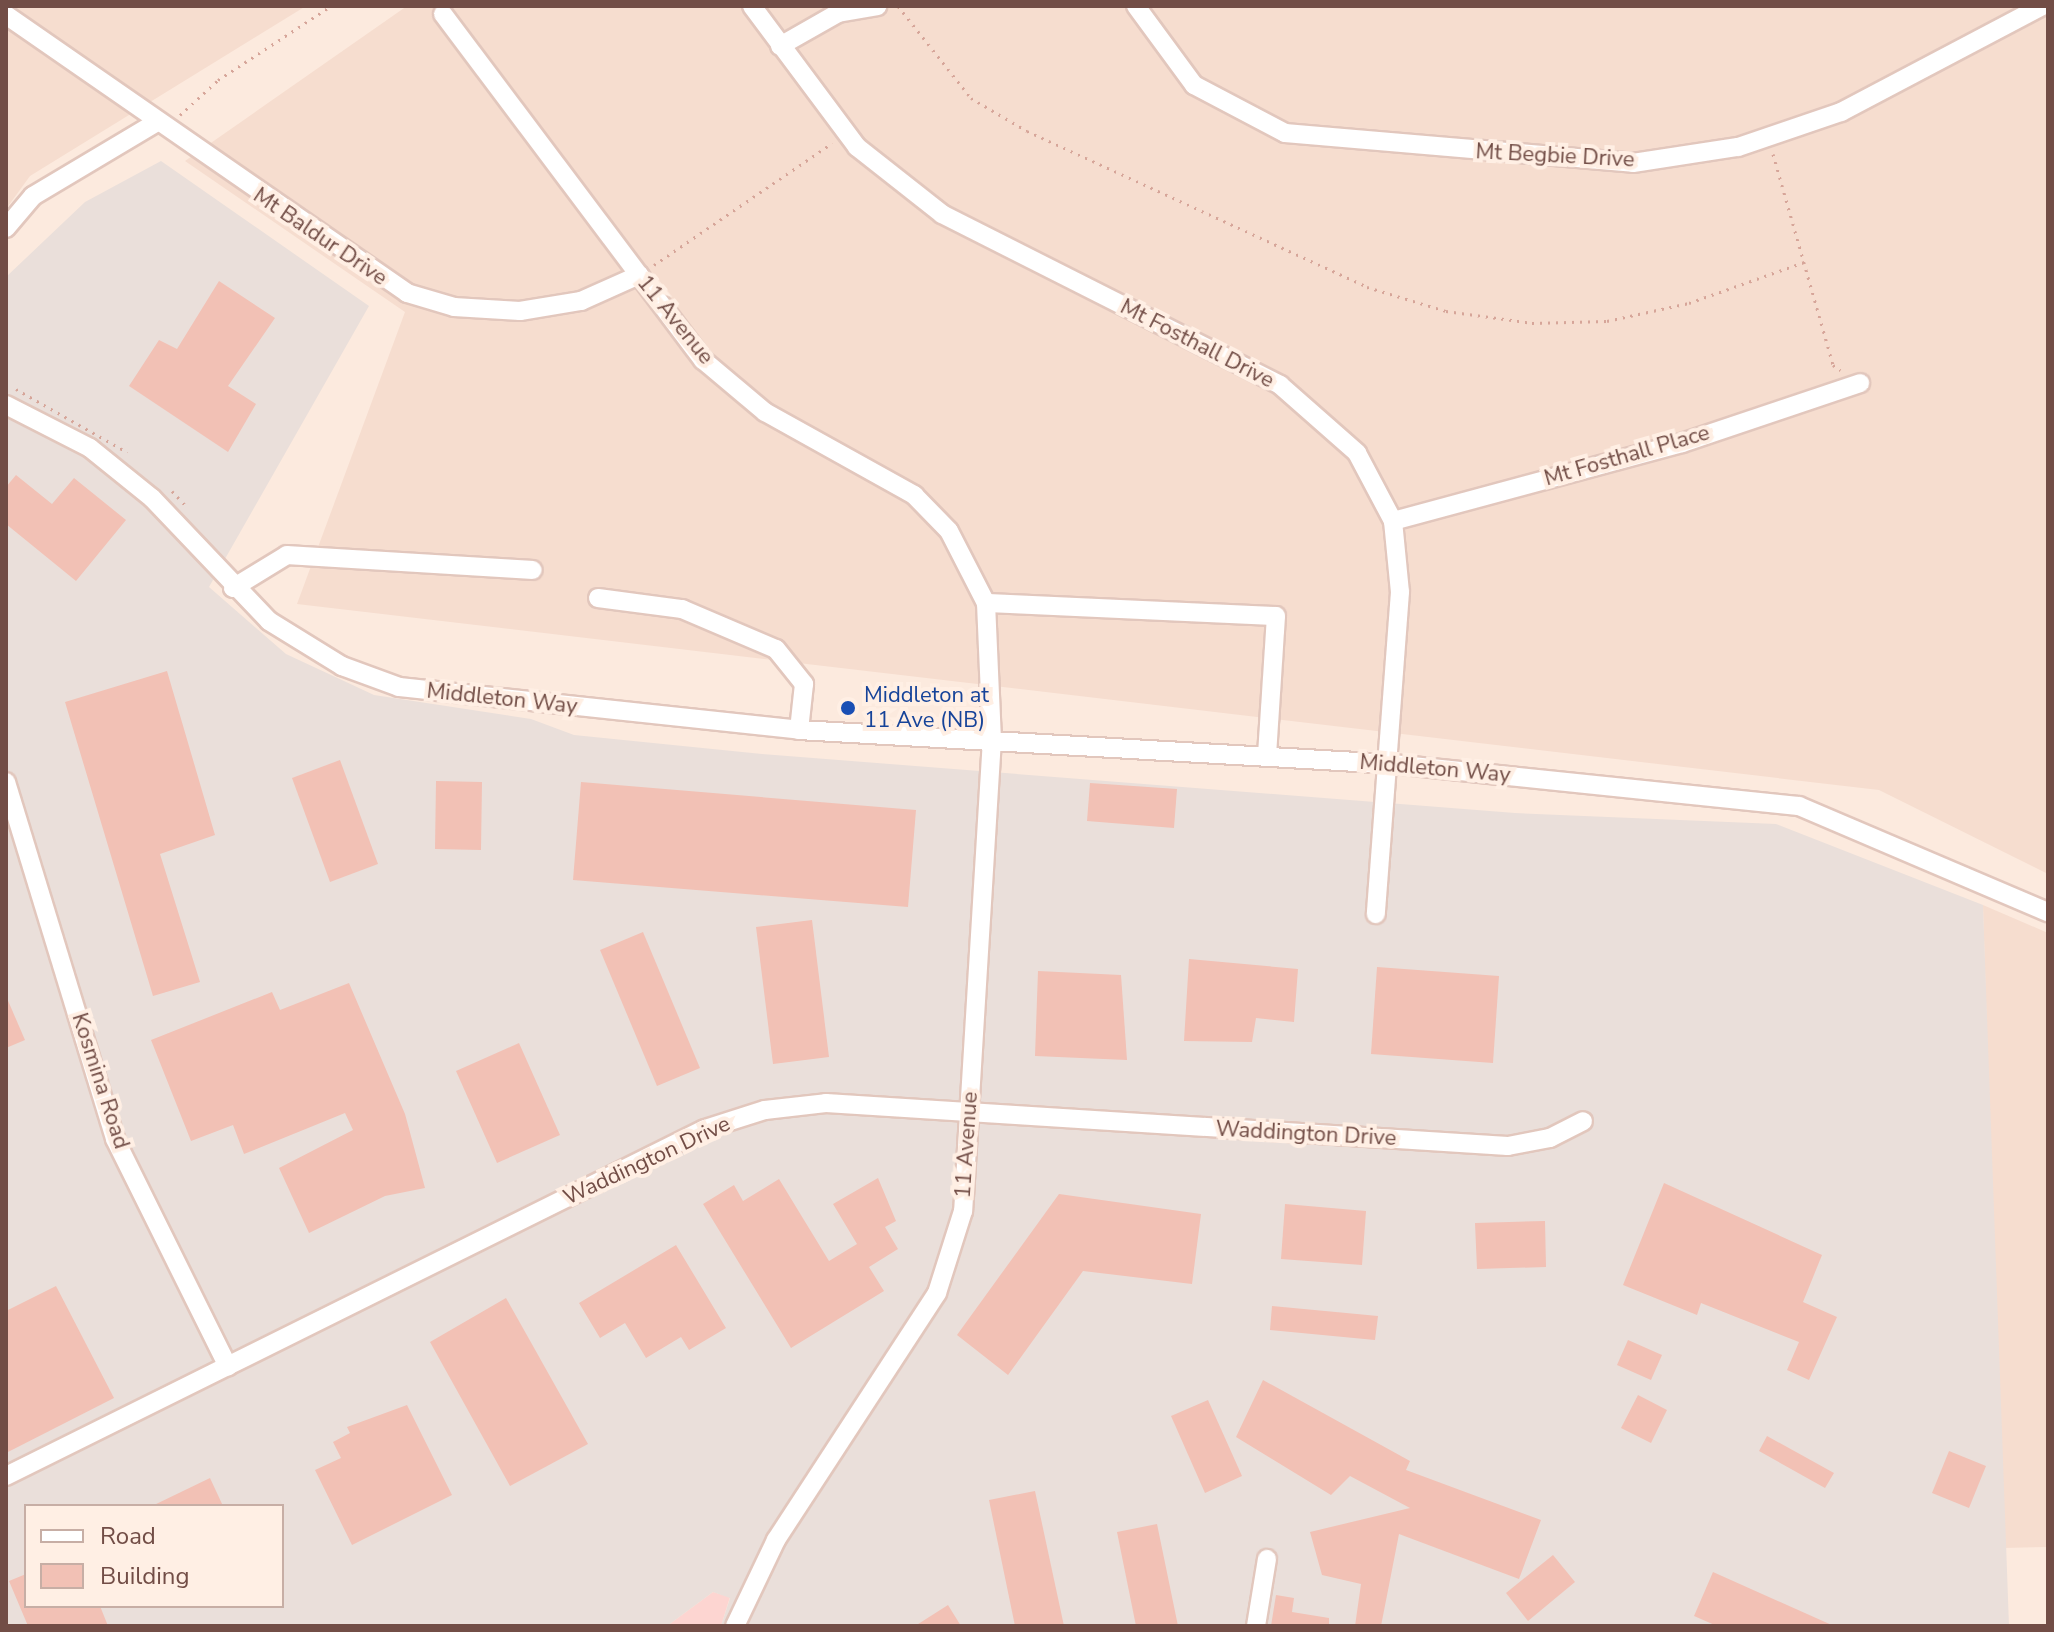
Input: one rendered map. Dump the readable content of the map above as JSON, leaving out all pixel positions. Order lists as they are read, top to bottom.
{
  "streets": {
    "street": [
      "Mt Begbie Drive",
      "Mt Baldur Drive",
      "11 Avenue",
      "Mt Fosthall Drive",
      "Mt Fosthall Place",
      "Middleton Way",
      "Kosmina Road",
      "Waddington Drive"
    ]
  },
  "crossings": [
    ["Mt Baldur Drive", "11 Avenue"],
    ["11 Avenue", "Middleton Way"],
    ["11 Avenue", "Waddington Drive"],
    ["Mt Fosthall Drive", "Mt Fosthall Place"],
    ["Mt Fosthall Drive", "Middleton Way"],
    ["Kosmina Road", "Waddington Drive"]
  ],
  "places": ["Middleton at 11 Ave (NB)"],
  "legend": ["Road", "Building"]
}
